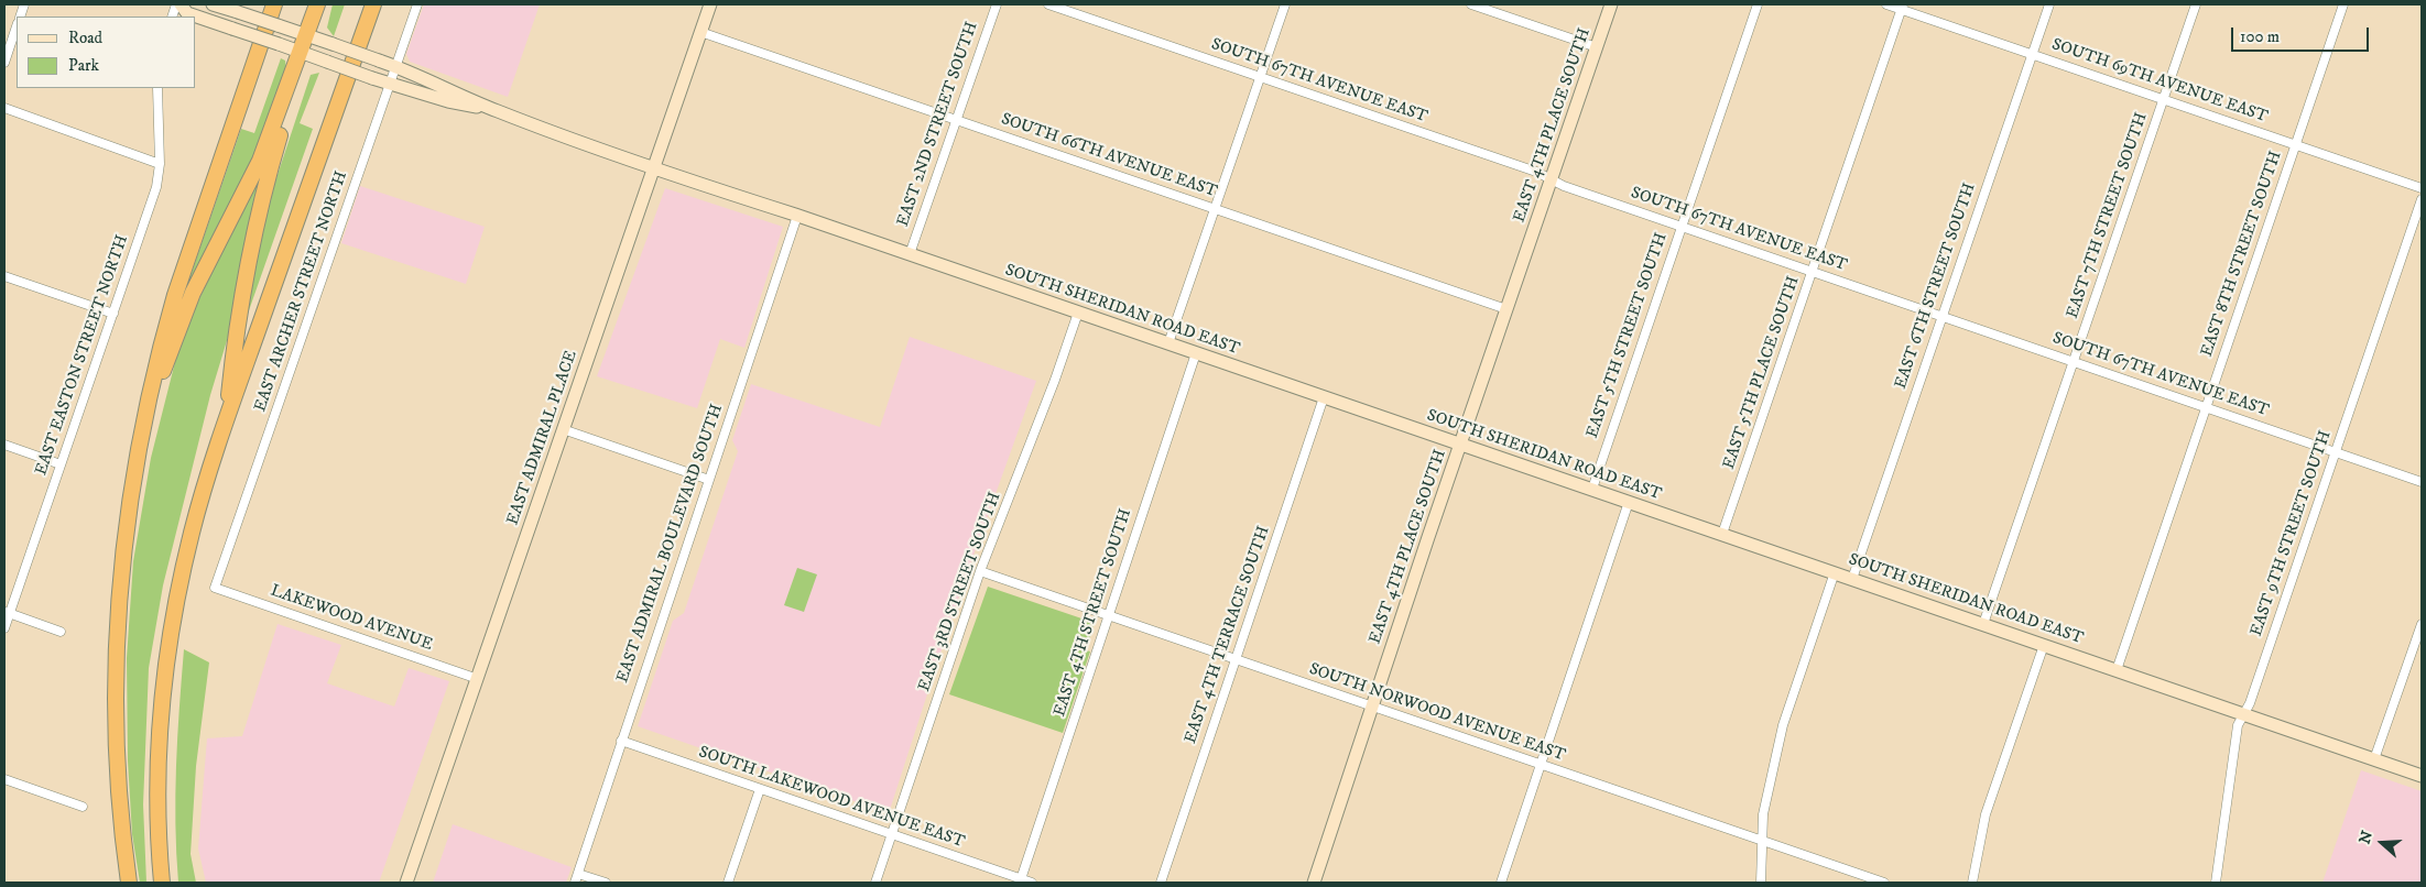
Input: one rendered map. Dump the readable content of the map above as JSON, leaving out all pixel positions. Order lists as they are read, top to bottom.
{
  "streets": {
    "main road": ["EAST 4TH PLACE SOUTH", "SOUTH SHERIDAN ROAD EAST", "EAST ADMIRAL PLACE"],
    "street": [
      "SOUTH 67TH AVENUE EAST",
      "SOUTH 69TH AVENUE EAST",
      "EAST 2ND STREET SOUTH",
      "SOUTH 66TH AVENUE EAST",
      "EAST 7TH STREET SOUTH",
      "EAST 8TH STREET SOUTH",
      "EAST 6TH STREET SOUTH",
      "EAST ARCHER STREET NORTH",
      "EAST 5TH STREET SOUTH",
      "EAST EASTON STREET NORTH",
      "EAST 5TH PLACE SOUTH",
      "EAST 9TH STREET SOUTH",
      "EAST ADMIRAL BOULEVARD SOUTH",
      "EAST 3RD STREET SOUTH",
      "EAST 4TH STREET SOUTH",
      "LAKEWOOD AVENUE",
      "EAST 4TH TERRACE SOUTH",
      "SOUTH NORWOOD AVENUE EAST",
      "SOUTH LAKEWOOD AVENUE EAST"
    ]
  },
  "crossings": [
    ["SOUTH 67TH AVENUE EAST", "EAST 4TH PLACE SOUTH"],
    ["SOUTH 67TH AVENUE EAST", "EAST 7TH STREET SOUTH"],
    ["SOUTH 67TH AVENUE EAST", "EAST 8TH STREET SOUTH"],
    ["SOUTH 67TH AVENUE EAST", "EAST 6TH STREET SOUTH"],
    ["SOUTH 67TH AVENUE EAST", "EAST 5TH STREET SOUTH"],
    ["SOUTH 67TH AVENUE EAST", "EAST 5TH PLACE SOUTH"],
    ["SOUTH 67TH AVENUE EAST", "EAST 9TH STREET SOUTH"],
    ["SOUTH 69TH AVENUE EAST", "EAST 7TH STREET SOUTH"],
    ["SOUTH 69TH AVENUE EAST", "EAST 8TH STREET SOUTH"],
    ["SOUTH 69TH AVENUE EAST", "EAST 6TH STREET SOUTH"],
    ["SOUTH 69TH AVENUE EAST", "EAST 5TH PLACE SOUTH"],
    ["EAST 2ND STREET SOUTH", "SOUTH 66TH AVENUE EAST"],
    ["EAST 2ND STREET SOUTH", "SOUTH SHERIDAN ROAD EAST"],
    ["EAST 4TH PLACE SOUTH", "SOUTH 66TH AVENUE EAST"],
    ["EAST 4TH PLACE SOUTH", "SOUTH SHERIDAN ROAD EAST"],
    ["EAST 4TH PLACE SOUTH", "SOUTH NORWOOD AVENUE EAST"],
    ["SOUTH 66TH AVENUE EAST", "EAST ADMIRAL PLACE"],
    ["EAST 7TH STREET SOUTH", "SOUTH SHERIDAN ROAD EAST"],
    ["EAST 8TH STREET SOUTH", "SOUTH SHERIDAN ROAD EAST"],
    ["EAST 6TH STREET SOUTH", "SOUTH SHERIDAN ROAD EAST"],
    ["EAST ARCHER STREET NORTH", "LAKEWOOD AVENUE"],
    ["SOUTH SHERIDAN ROAD EAST", "EAST 5TH STREET SOUTH"],
    ["SOUTH SHERIDAN ROAD EAST", "EAST 5TH PLACE SOUTH"],
    ["SOUTH SHERIDAN ROAD EAST", "EAST ADMIRAL PLACE"],
    ["SOUTH SHERIDAN ROAD EAST", "EAST 9TH STREET SOUTH"],
    ["SOUTH SHERIDAN ROAD EAST", "EAST ADMIRAL BOULEVARD SOUTH"],
    ["SOUTH SHERIDAN ROAD EAST", "EAST 3RD STREET SOUTH"],
    ["SOUTH SHERIDAN ROAD EAST", "EAST 4TH STREET SOUTH"],
    ["SOUTH SHERIDAN ROAD EAST", "EAST 4TH TERRACE SOUTH"],
    ["EAST ADMIRAL PLACE", "LAKEWOOD AVENUE"],
    ["EAST ADMIRAL BOULEVARD SOUTH", "SOUTH LAKEWOOD AVENUE EAST"],
    ["EAST 3RD STREET SOUTH", "SOUTH NORWOOD AVENUE EAST"],
    ["EAST 3RD STREET SOUTH", "SOUTH LAKEWOOD AVENUE EAST"],
    ["EAST 4TH STREET SOUTH", "SOUTH NORWOOD AVENUE EAST"],
    ["EAST 4TH STREET SOUTH", "SOUTH LAKEWOOD AVENUE EAST"],
    ["EAST 4TH TERRACE SOUTH", "SOUTH NORWOOD AVENUE EAST"]
  ],
  "legend": ["Road", "Park"],
  "scale_bar": "100 m",
  "north": "left"
}
